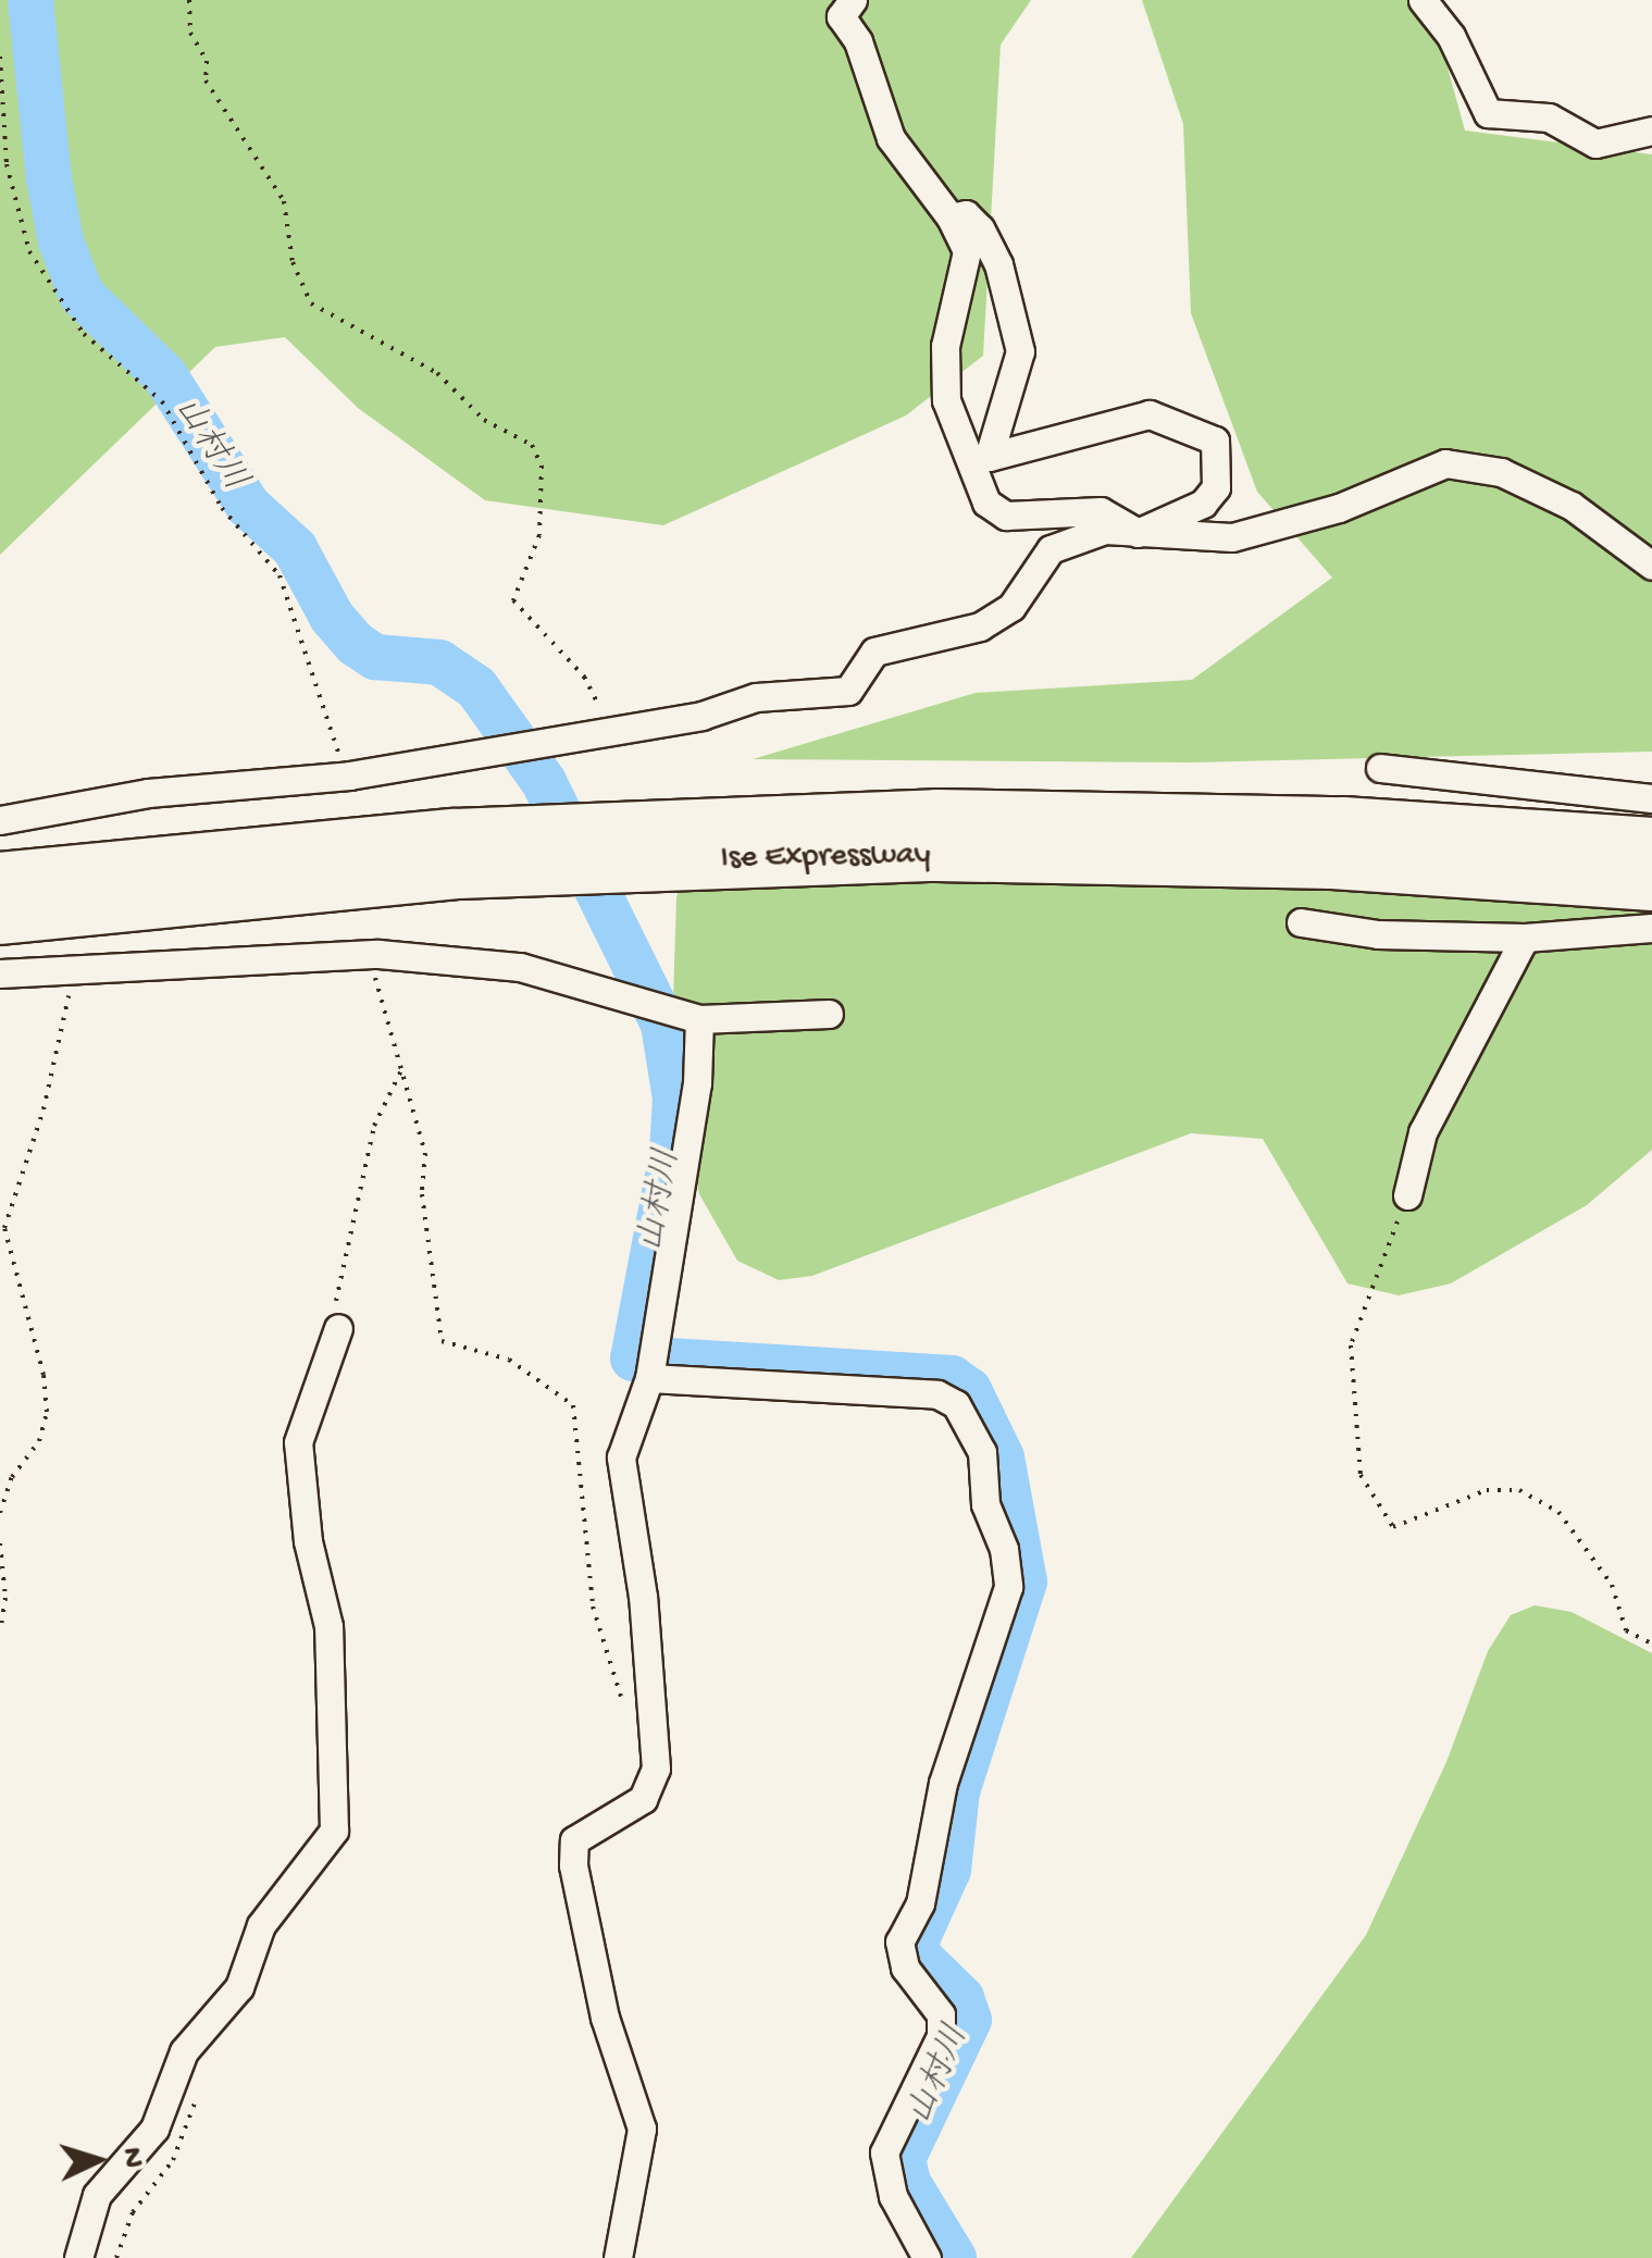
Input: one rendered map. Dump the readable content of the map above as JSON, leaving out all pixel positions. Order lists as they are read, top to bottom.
{
  "streets": {
    "highway": ["Ise Expressway"]
  },
  "water": ["山村川"],
  "north": "right"
}
